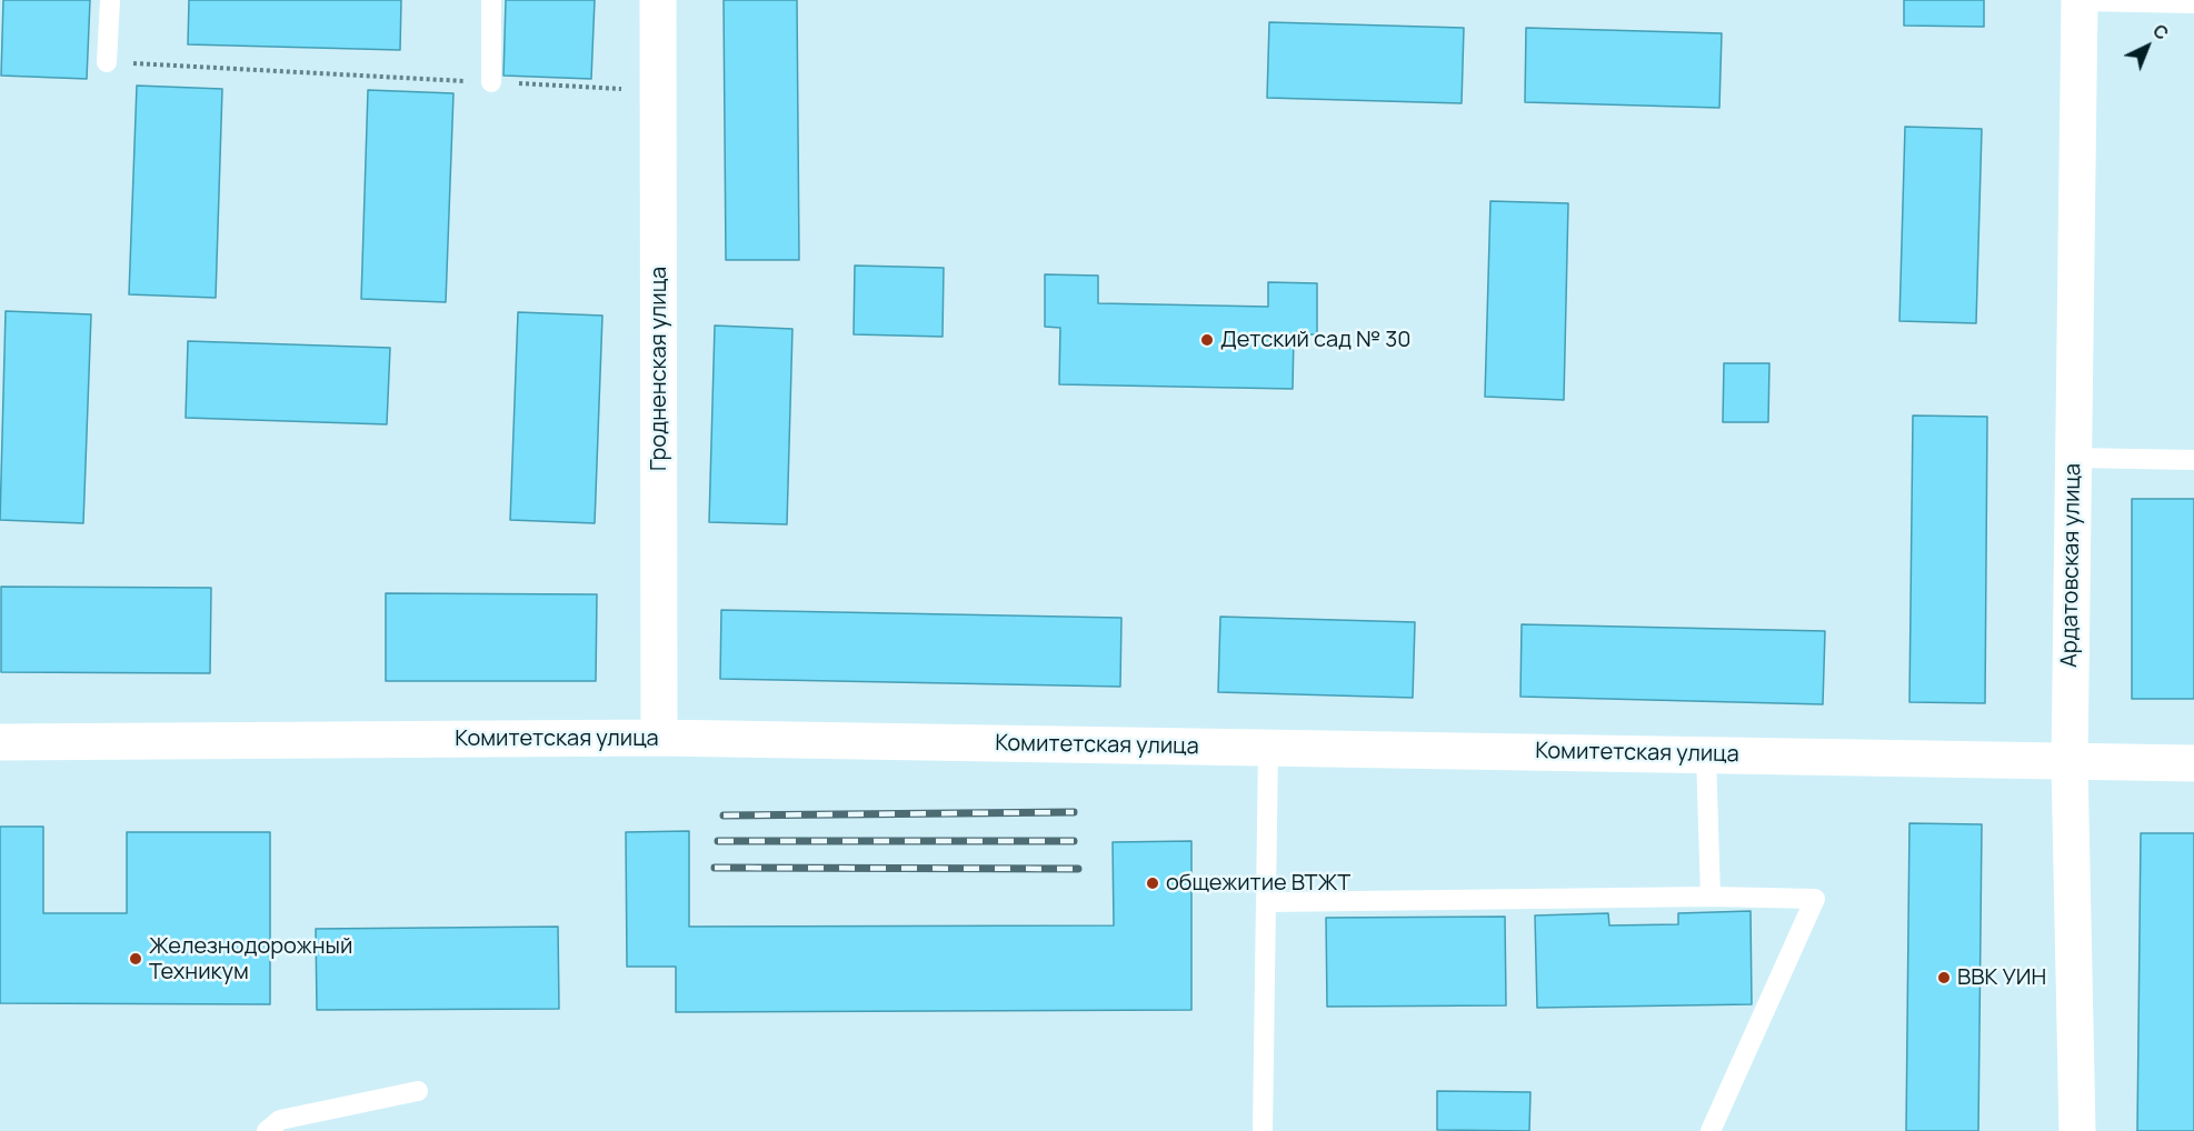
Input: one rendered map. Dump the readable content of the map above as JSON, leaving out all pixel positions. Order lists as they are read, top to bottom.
{
  "streets": {
    "street": ["Гродненская улица", "Ардатовская улица", "Комитетская улица"]
  },
  "crossings": [
    ["Гродненская улица", "Комитетская улица"],
    ["Ардатовская улица", "Комитетская улица"]
  ],
  "places": [
    "Детский сад № 30",
    "общежитие ВТЖТ",
    "Железнодорожный Техникум",
    "ВВК УИН"
  ],
  "north": "top right"
}
